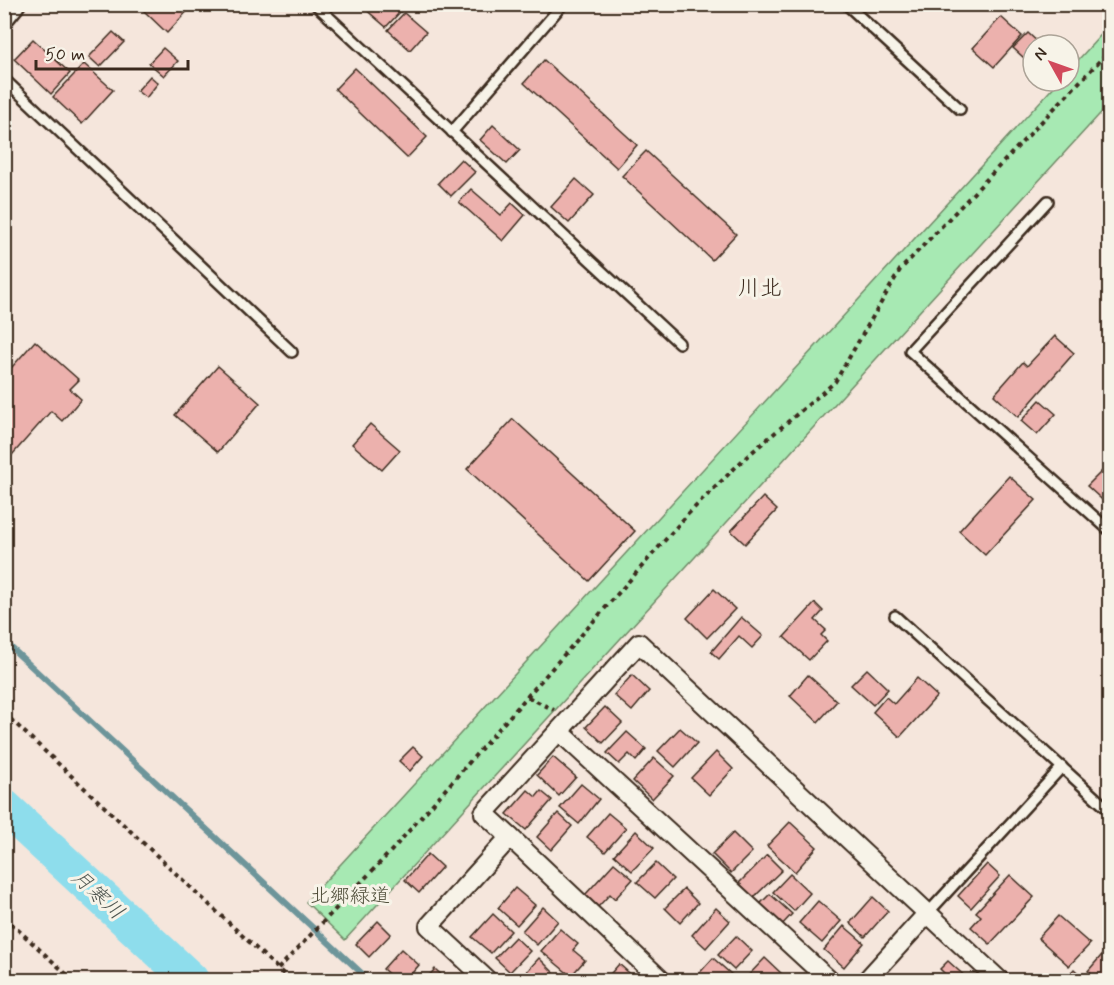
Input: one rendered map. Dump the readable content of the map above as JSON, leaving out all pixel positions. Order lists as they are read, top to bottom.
{
  "districts": ["川北"],
  "water": ["月寒川"],
  "parks": ["北郷緑道"],
  "scale_bar": "50 m",
  "north": "top left"
}
